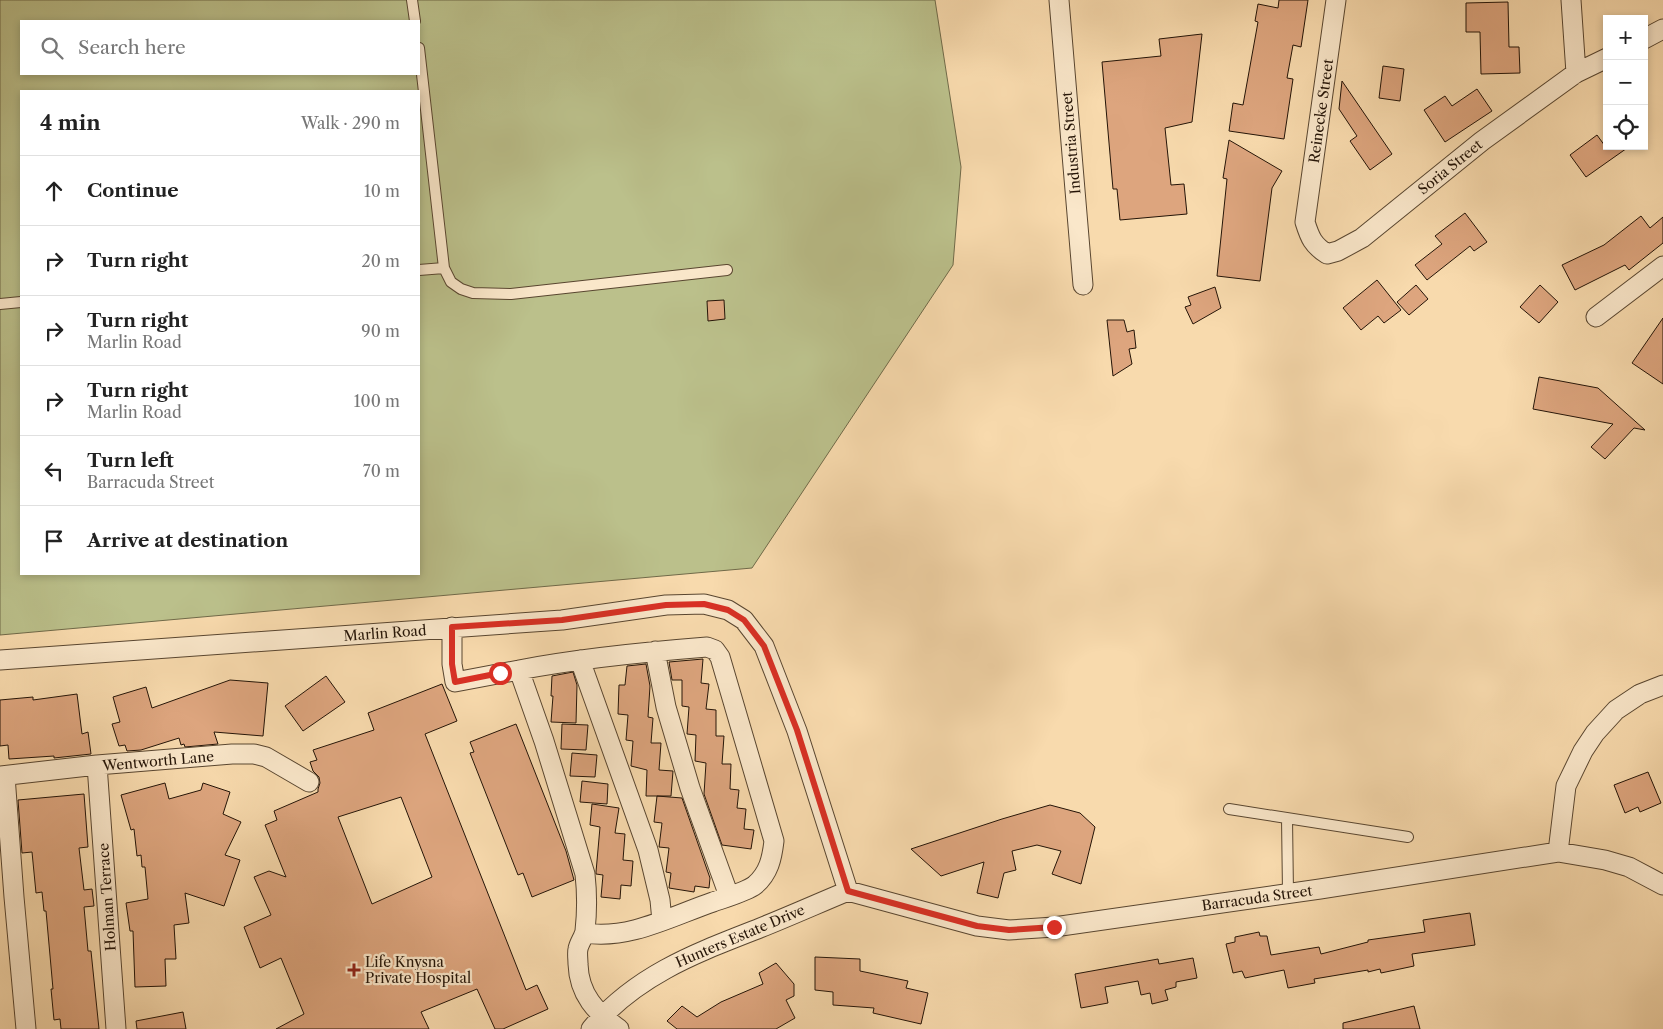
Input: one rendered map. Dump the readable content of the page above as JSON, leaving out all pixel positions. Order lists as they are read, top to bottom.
{
  "streets": {
    "street": [
      "Reinecke Street",
      "Industria Street",
      "Soria Street",
      "Marlin Road",
      "Wentworth Lane",
      "Holman Terrace",
      "Barracuda Street",
      "Hunters Estate Drive"
    ]
  },
  "crossings": [
    ["Reinecke Street", "Soria Street"],
    ["Marlin Road", "Barracuda Street"],
    ["Marlin Road", "Hunters Estate Drive"],
    ["Wentworth Lane", "Holman Terrace"],
    ["Barracuda Street", "Hunters Estate Drive"]
  ],
  "places": {
    "health": ["Life Knysna Private Hospital"]
  },
  "page": {
    "map_buttons": ["+", "−"],
    "search": "Search here",
    "heading": ["4 min", "Walk · 290 m"],
    "list": [
      ["Continue", "10 m"],
      ["Turn right", "20 m"],
      ["Turn right", "Marlin Road", "90 m"],
      ["Turn right", "Marlin Road", "100 m"],
      ["Turn left", "Barracuda Street", "70 m"],
      "Arrive at destination"
    ]
  }
}
